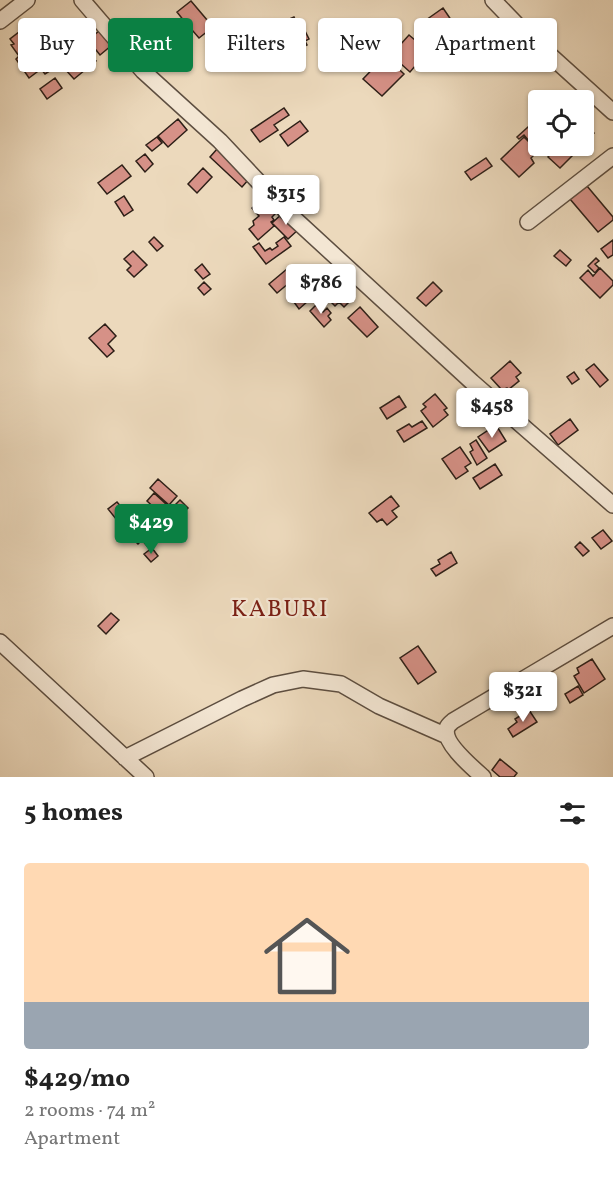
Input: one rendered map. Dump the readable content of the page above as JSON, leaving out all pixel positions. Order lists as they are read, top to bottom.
{
  "districts": ["KABURI"],
  "page": {
    "chip": [
      "Buy",
      "Rent",
      "Filters",
      "New",
      "Apartment"
    ],
    "price": [
      "$315",
      "$786",
      "$458",
      "$429",
      "$321"
    ],
    "heading": "5 homes",
    "list": [
      {
        "name": "$429/mo",
        "note": "2 rooms · 74 m² · Apartment"
      }
    ]
  }
}
